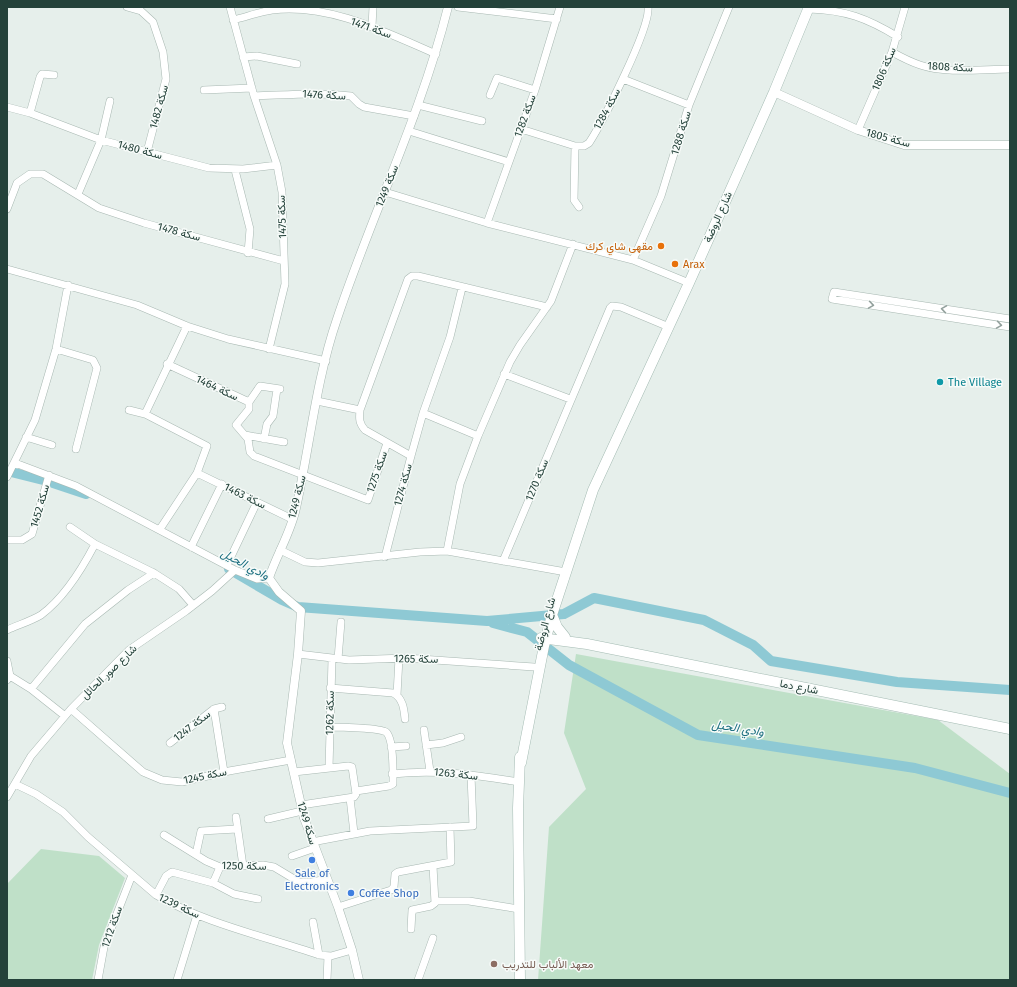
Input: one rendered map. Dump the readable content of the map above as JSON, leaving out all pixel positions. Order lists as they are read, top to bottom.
{
  "streets": {
    "main road": ["شارع الروضة", "شارع دما"],
    "street": [
      "سكة 1471",
      "سكة 1808",
      "سكة 1806",
      "سكة 1476",
      "سكة 1482",
      "سكة 1284",
      "سكة 1282",
      "سكة 1288",
      "سكة 1805",
      "سكة 1480",
      "سكة 1249",
      "سكة 1475",
      "سكة 1478",
      "سكة 1464",
      "سكة 1275",
      "سكة 1270",
      "سكة 1274",
      "سكة 1463",
      "سكة 1452",
      "سكة 1265",
      "شارع صور الحائل",
      "سكة 1262",
      "سكة 1247",
      "سكة 1263",
      "سكة 1245",
      "سكة 1250",
      "سكة 1239",
      "سكة 1212"
    ]
  },
  "crossings": [
    ["سكة 1471", "سكة 1249"],
    ["سكة 1471", "سكة 1475"],
    ["سكة 1808", "سكة 1806"],
    ["سكة 1806", "سكة 1805"],
    ["سكة 1476", "سكة 1249"],
    ["سكة 1476", "سكة 1475"],
    ["سكة 1482", "سكة 1480"],
    ["سكة 1805", "شارع الروضة"],
    ["سكة 1480", "سكة 1475"],
    ["سكة 1249", "سكة 1464"],
    ["سكة 1249", "سكة 1463"],
    ["سكة 1249", "سكة 1265"],
    ["سكة 1249", "سكة 1245"],
    ["سكة 1249", "سكة 1250"],
    ["سكة 1249", "سكة 1239"],
    ["سكة 1475", "سكة 1478"],
    ["شارع الروضة", "سكة 1270"],
    ["شارع الروضة", "سكة 1265"],
    ["شارع الروضة", "شارع دما"],
    ["شارع الروضة", "سكة 1263"],
    ["سكة 1464", "سكة 1275"],
    ["سكة 1265", "سكة 1262"],
    ["شارع صور الحائل", "سكة 1245"],
    ["شارع صور الحائل", "سكة 1239"],
    ["سكة 1247", "سكة 1245"],
    ["سكة 1239", "سكة 1212"]
  ],
  "water": ["وادي الحيل"],
  "places": [
    "مقهى شاي كرك",
    "Arax",
    "The Village",
    "Sale of Electronics",
    "Coffee Shop",
    "معهد الألباب للتدريب"
  ]
}
